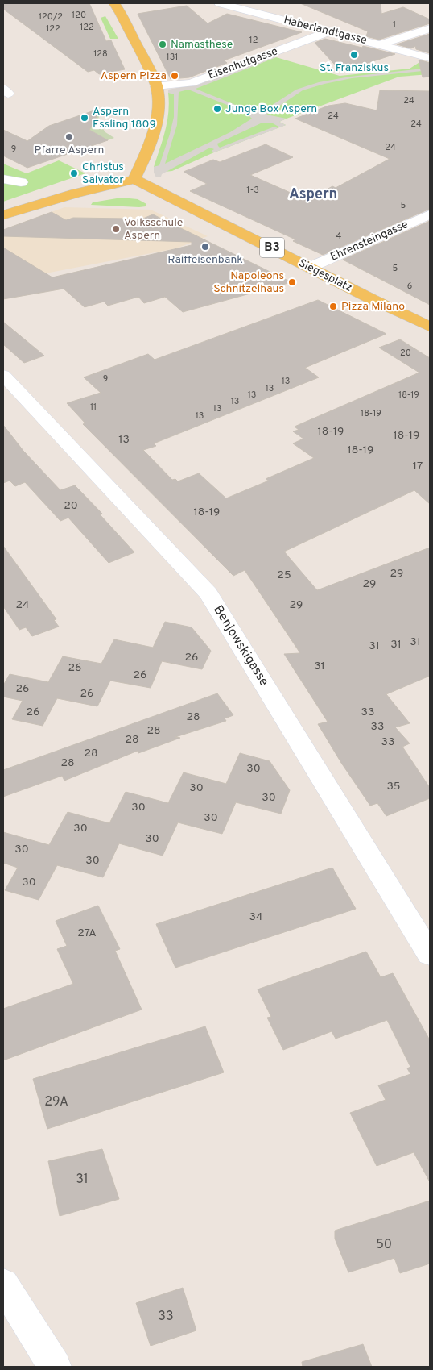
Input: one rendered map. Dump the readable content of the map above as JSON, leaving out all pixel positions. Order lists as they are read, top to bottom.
{
  "streets": {
    "main road": ["B3", "Siegesplatz"],
    "street": [
      "Haberlandtgasse",
      "Eisenhutgasse",
      "Ehrensteingasse",
      "Benjowskigasse"
    ]
  },
  "crossings": [
    ["Haberlandtgasse", "Eisenhutgasse"],
    ["Ehrensteingasse", "Siegesplatz"]
  ],
  "districts": ["Aspern"],
  "places": [
    "Namasthese",
    "St. Franziskus",
    "Aspern Pizza",
    "Junge Box Aspern",
    "Aspern Essling 1809",
    "Pfarre Aspern",
    "Christus Salvator",
    "Volksschule Aspern",
    "Raiffeisenbank",
    "Napoleons Schnitzelhaus",
    "Pizza Milano"
  ],
  "house_numbers": [
    "120",
    "120/2",
    "1",
    "122",
    "122",
    "12",
    "128",
    "131",
    "24",
    "24",
    "24",
    "24",
    "9",
    "1-3",
    "5",
    "4",
    "5",
    "6",
    "20",
    "9",
    "13",
    "13",
    "13",
    "18-19",
    "13",
    "11",
    "13",
    "18-19",
    "13",
    "18-19",
    "18-19",
    "13",
    "18-19",
    "17",
    "20",
    "18-19",
    "29",
    "25",
    "29",
    "24",
    "29",
    "31",
    "31",
    "31",
    "26",
    "31",
    "26",
    "26",
    "26",
    "26",
    "26",
    "33",
    "28",
    "33",
    "28",
    "28",
    "33",
    "28",
    "28",
    "30",
    "35",
    "30",
    "30",
    "30",
    "30",
    "30",
    "30",
    "30",
    "30",
    "30",
    "34",
    "27A",
    "29A",
    "31",
    "50",
    "33"
  ]
}
